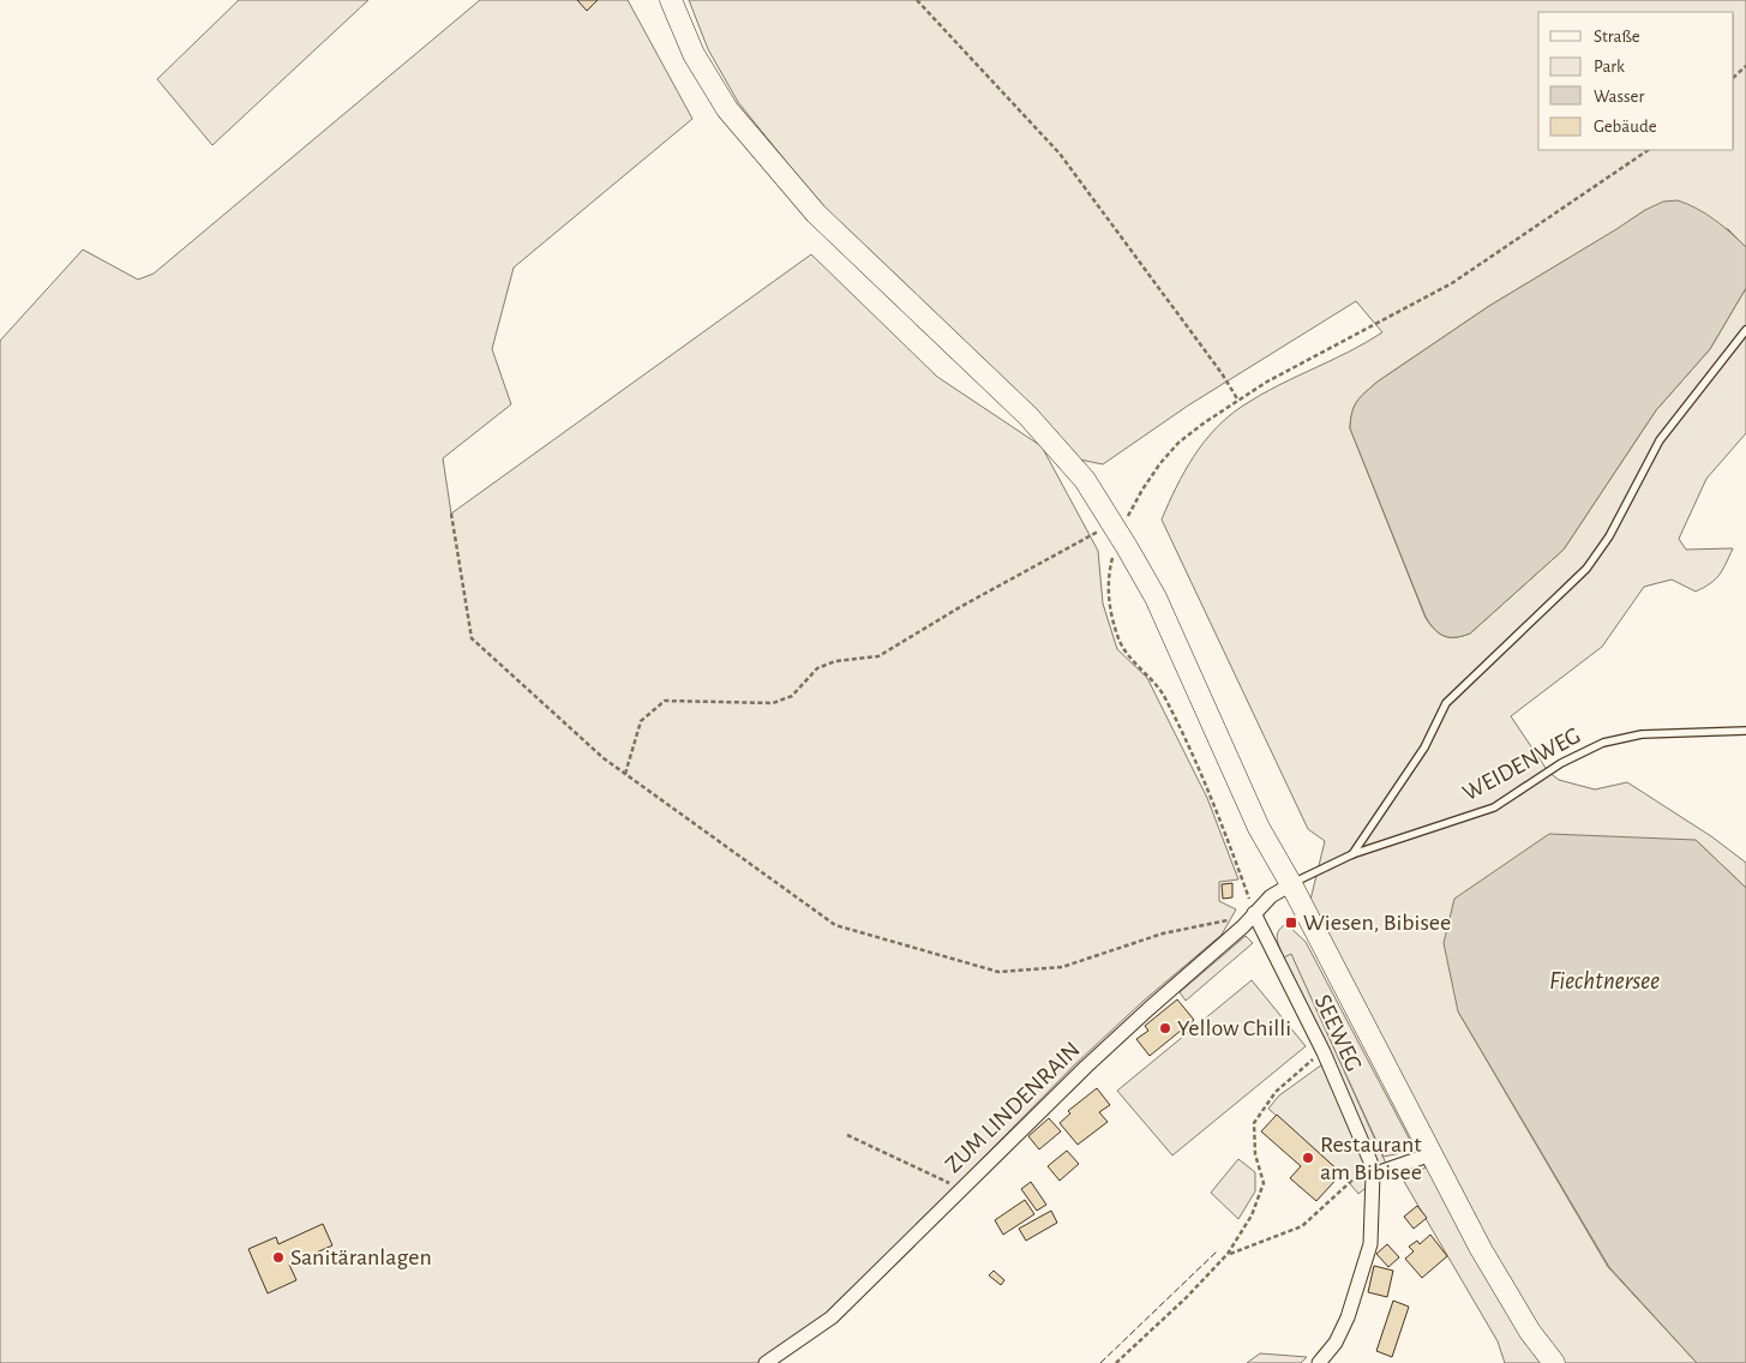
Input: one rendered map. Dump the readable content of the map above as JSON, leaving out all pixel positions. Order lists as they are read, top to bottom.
{
  "streets": {
    "street": ["SEEWEG", "ZUM LINDENRAIN"],
    "lane": ["WEIDENWEG"]
  },
  "crossings": [
    ["WEIDENWEG", "ZUM LINDENRAIN"],
    ["SEEWEG", "ZUM LINDENRAIN"]
  ],
  "water": ["Fiechtnersee"],
  "places": {
    "transit": ["Wiesen, Bibisee"],
    "other": ["Yellow Chilli", "Restaurant am Bibisee", "Sanitäranlagen"]
  },
  "legend": [
    "Straße",
    "Park",
    "Wasser",
    "Gebäude"
  ]
}
